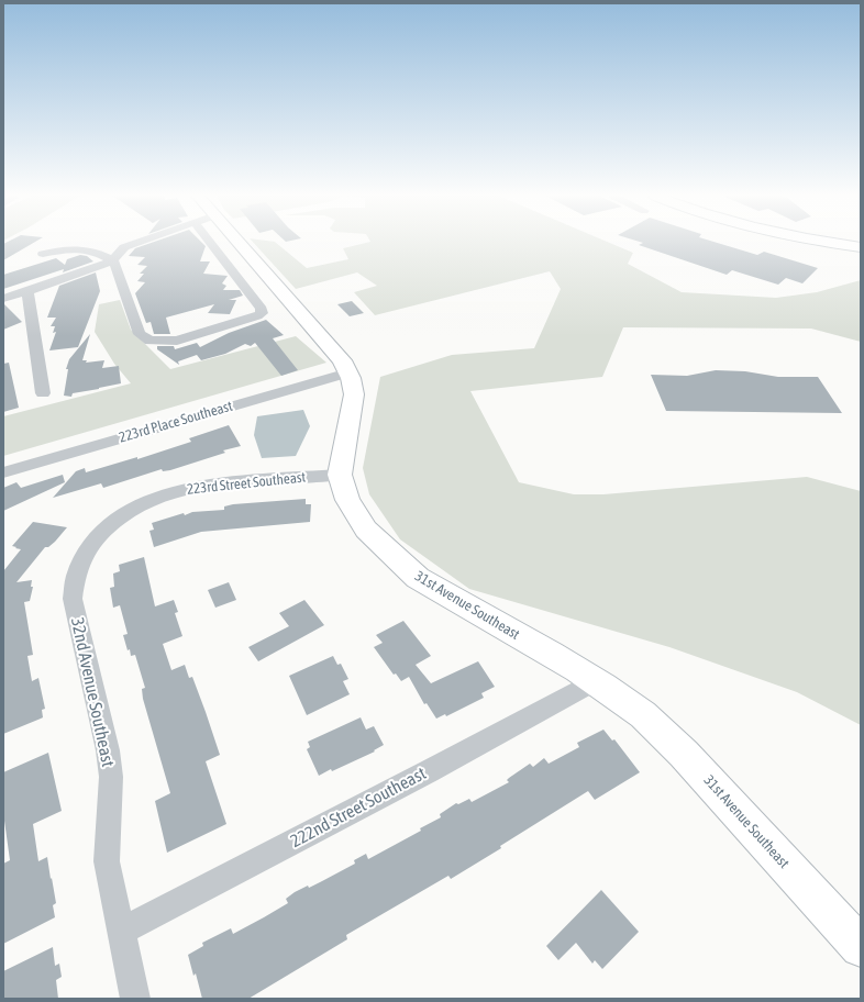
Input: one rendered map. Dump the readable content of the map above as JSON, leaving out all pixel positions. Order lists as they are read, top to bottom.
{
  "streets": {
    "street": [
      "223rd Place Southeast",
      "223rd Street Southeast",
      "31st Avenue Southeast",
      "32nd Avenue Southeast",
      "222nd Street Southeast"
    ]
  },
  "crossings": [
    ["223rd Place Southeast", "31st Avenue Southeast"],
    ["223rd Street Southeast", "31st Avenue Southeast"],
    ["223rd Street Southeast", "32nd Avenue Southeast"],
    ["31st Avenue Southeast", "222nd Street Southeast"],
    ["32nd Avenue Southeast", "222nd Street Southeast"]
  ]
}
